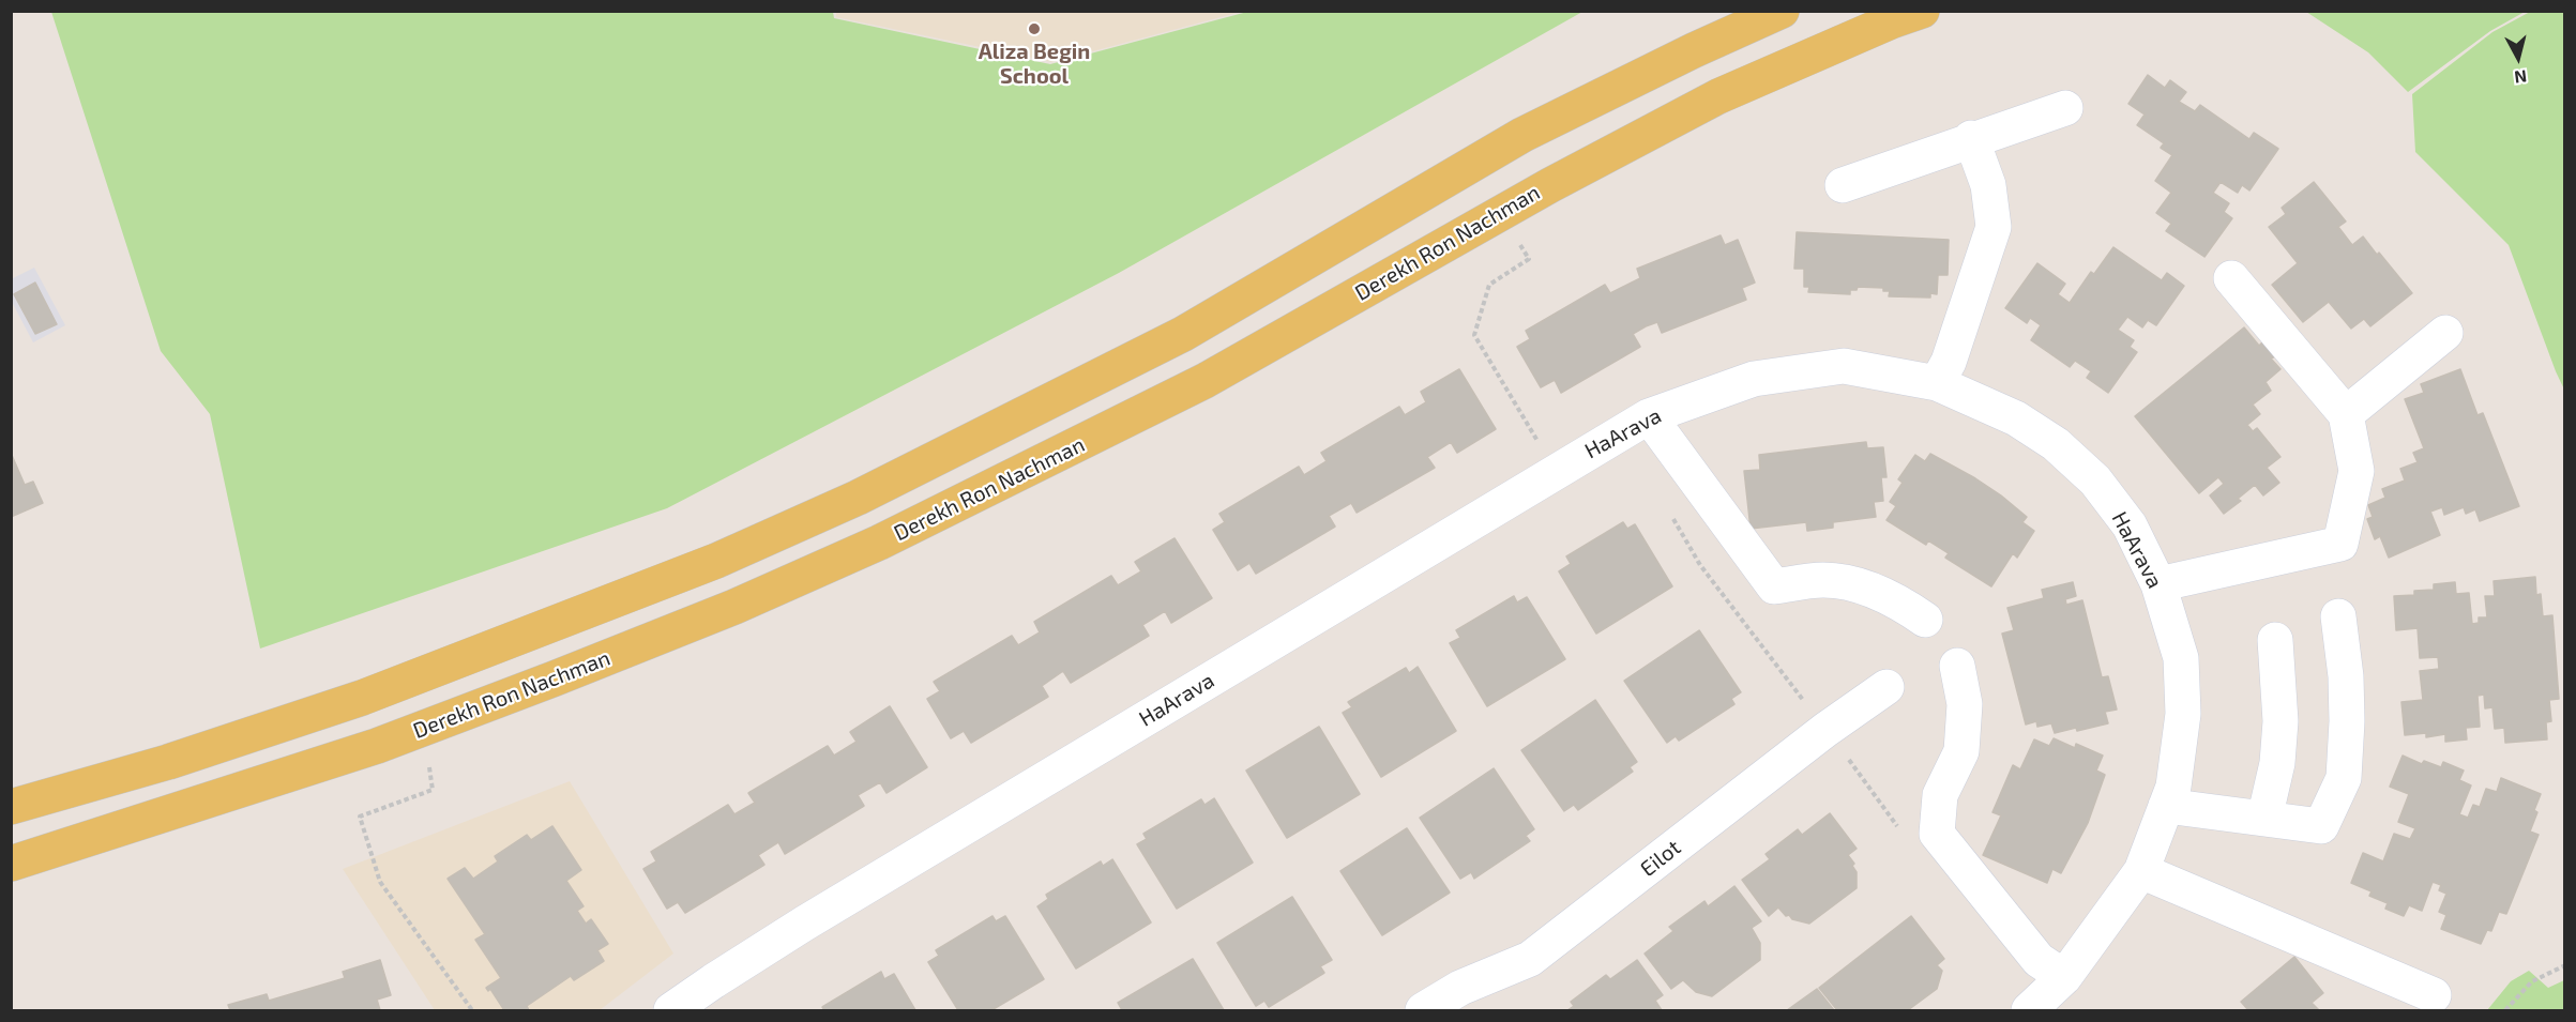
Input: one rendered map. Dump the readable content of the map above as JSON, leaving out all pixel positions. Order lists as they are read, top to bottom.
{
  "streets": {
    "main road": ["Derekh Ron Nachman"],
    "street": ["HaArava", "Eilot"]
  },
  "places": ["Aliza Begin School"],
  "north": "bottom"
}
